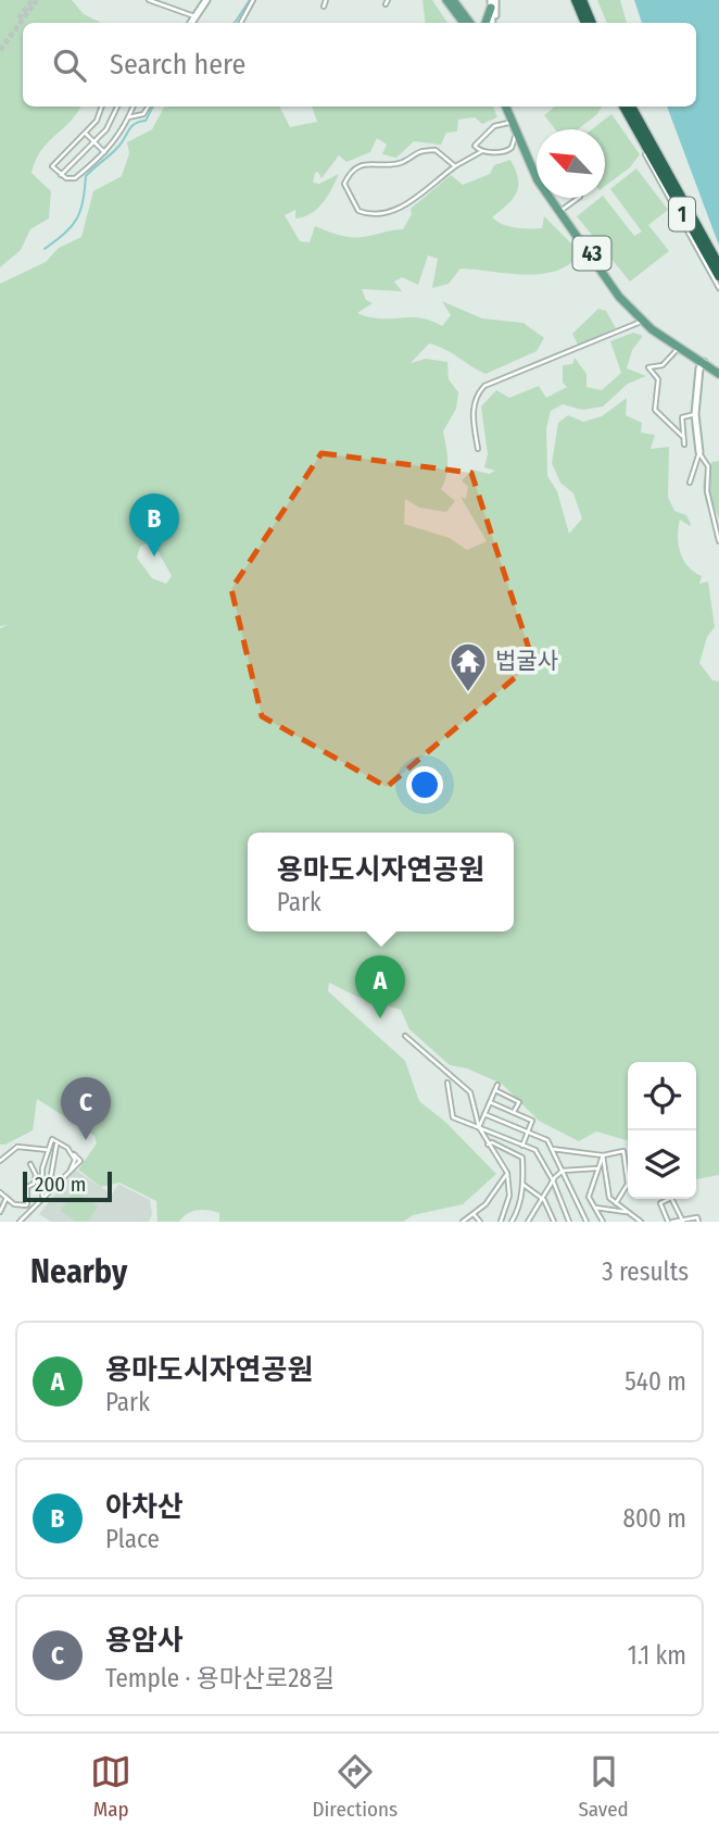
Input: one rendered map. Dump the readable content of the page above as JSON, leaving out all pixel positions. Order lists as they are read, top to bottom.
{
  "streets": {
    "highway": ["1"],
    "main road": ["43"]
  },
  "places": {
    "temple": ["법굴사"]
  },
  "scale_bar": "200 m",
  "north": "top left",
  "page": {
    "search": "Search here",
    "pins": ["B", "A", "C"],
    "popup": ["용마도시자연공원", "Park"],
    "scale": "200 m",
    "heading": ["Nearby", "3 results"],
    "list": [
      {
        "mark": "A",
        "name": "용마도시자연공원",
        "note": "Park",
        "value": "540 m"
      },
      {
        "mark": "B",
        "name": "아차산",
        "note": "Place",
        "value": "800 m"
      },
      {
        "mark": "C",
        "name": "용암사",
        "note": "Temple · 용마산로28길",
        "value": "1.1 km"
      }
    ],
    "nav": ["Map", "Directions", "Saved"]
  }
}
